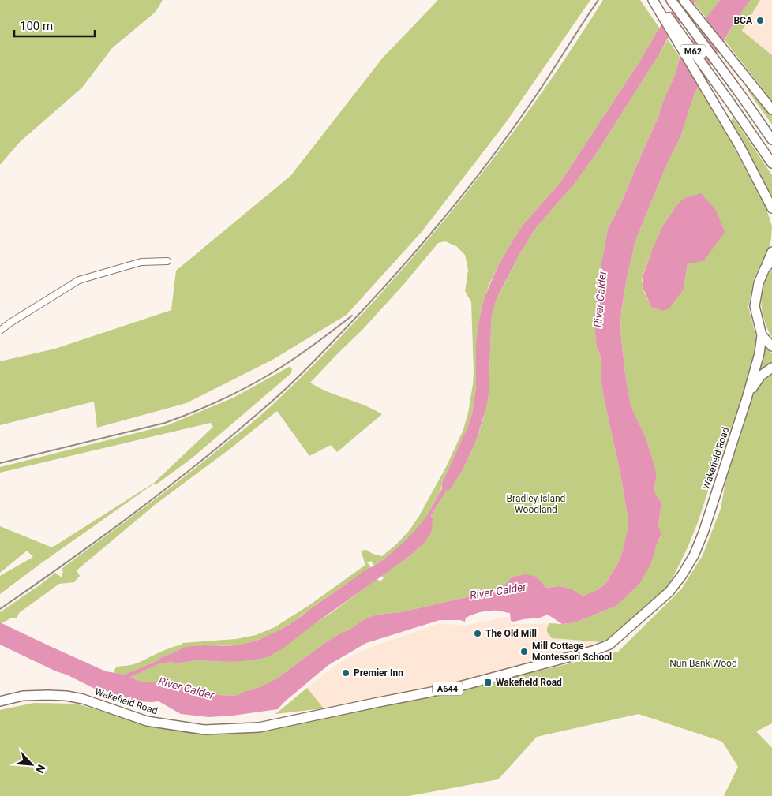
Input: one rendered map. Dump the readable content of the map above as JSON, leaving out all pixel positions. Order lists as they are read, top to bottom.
{
  "streets": {
    "highway": ["M62", "Wakefield Road", "A644"]
  },
  "crossings": [
    ["Wakefield Road", "A644"]
  ],
  "water": ["River Calder"],
  "parks": ["Bradley Island Woodland", "Nun Bank Wood"],
  "places": {
    "other": [
      "BCA",
      "The Old Mill",
      "Mill Cottage Montessori School",
      "Premier Inn"
    ],
    "transit": ["Wakefield Road"]
  },
  "scale_bar": "100 m",
  "north": "bottom right"
}
